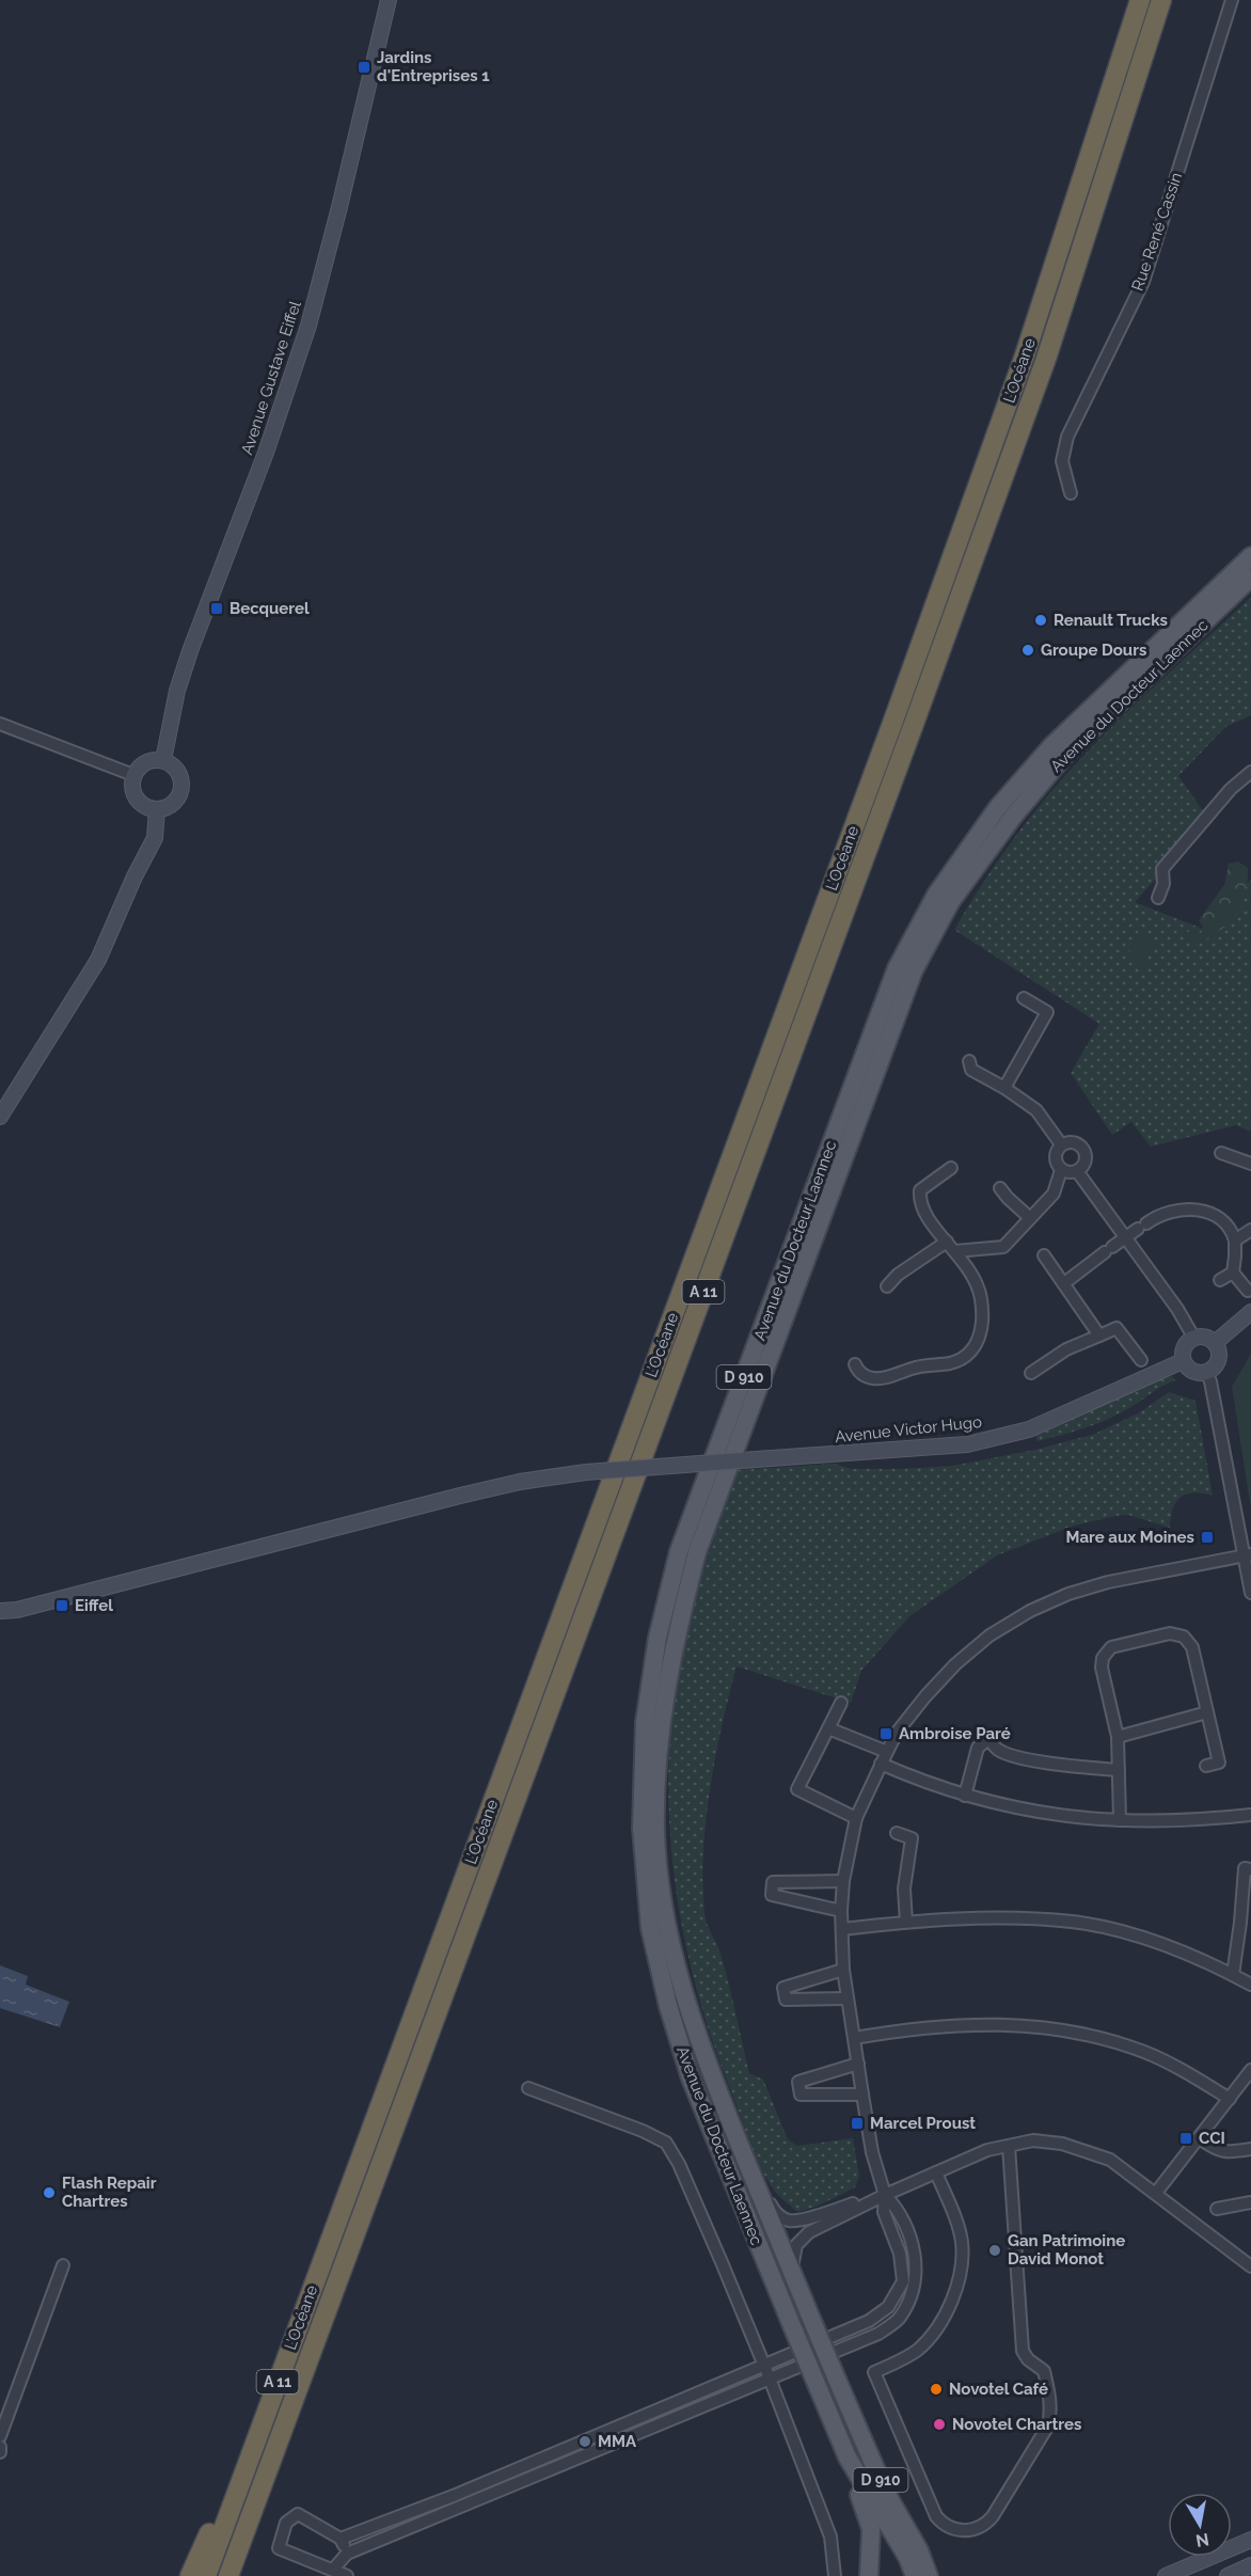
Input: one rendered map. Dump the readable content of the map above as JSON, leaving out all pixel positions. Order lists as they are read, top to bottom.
{
  "streets": {
    "highway": ["L’Océane", "A 11"],
    "main road": [
      "Avenue Gustave Eiffel",
      "Avenue du Docteur Laennec",
      "D 910",
      "Avenue Victor Hugo"
    ],
    "street": ["Rue René Cassin"]
  },
  "crossings": [
    ["Avenue du Docteur Laennec", "D 910"]
  ],
  "places": {
    "transit": [
      "Jardins d'Entreprises 1",
      "Becquerel",
      "Mare aux Moines",
      "Eiffel",
      "Ambroise Paré",
      "Marcel Proust",
      "CCI"
    ],
    "other": [
      "Renault Trucks",
      "Groupe Dours",
      "Flash Repair Chartres",
      "Gan Patrimoine David Monot",
      "Novotel Café",
      "Novotel Chartres",
      "MMA"
    ]
  },
  "north": "bottom"
}
